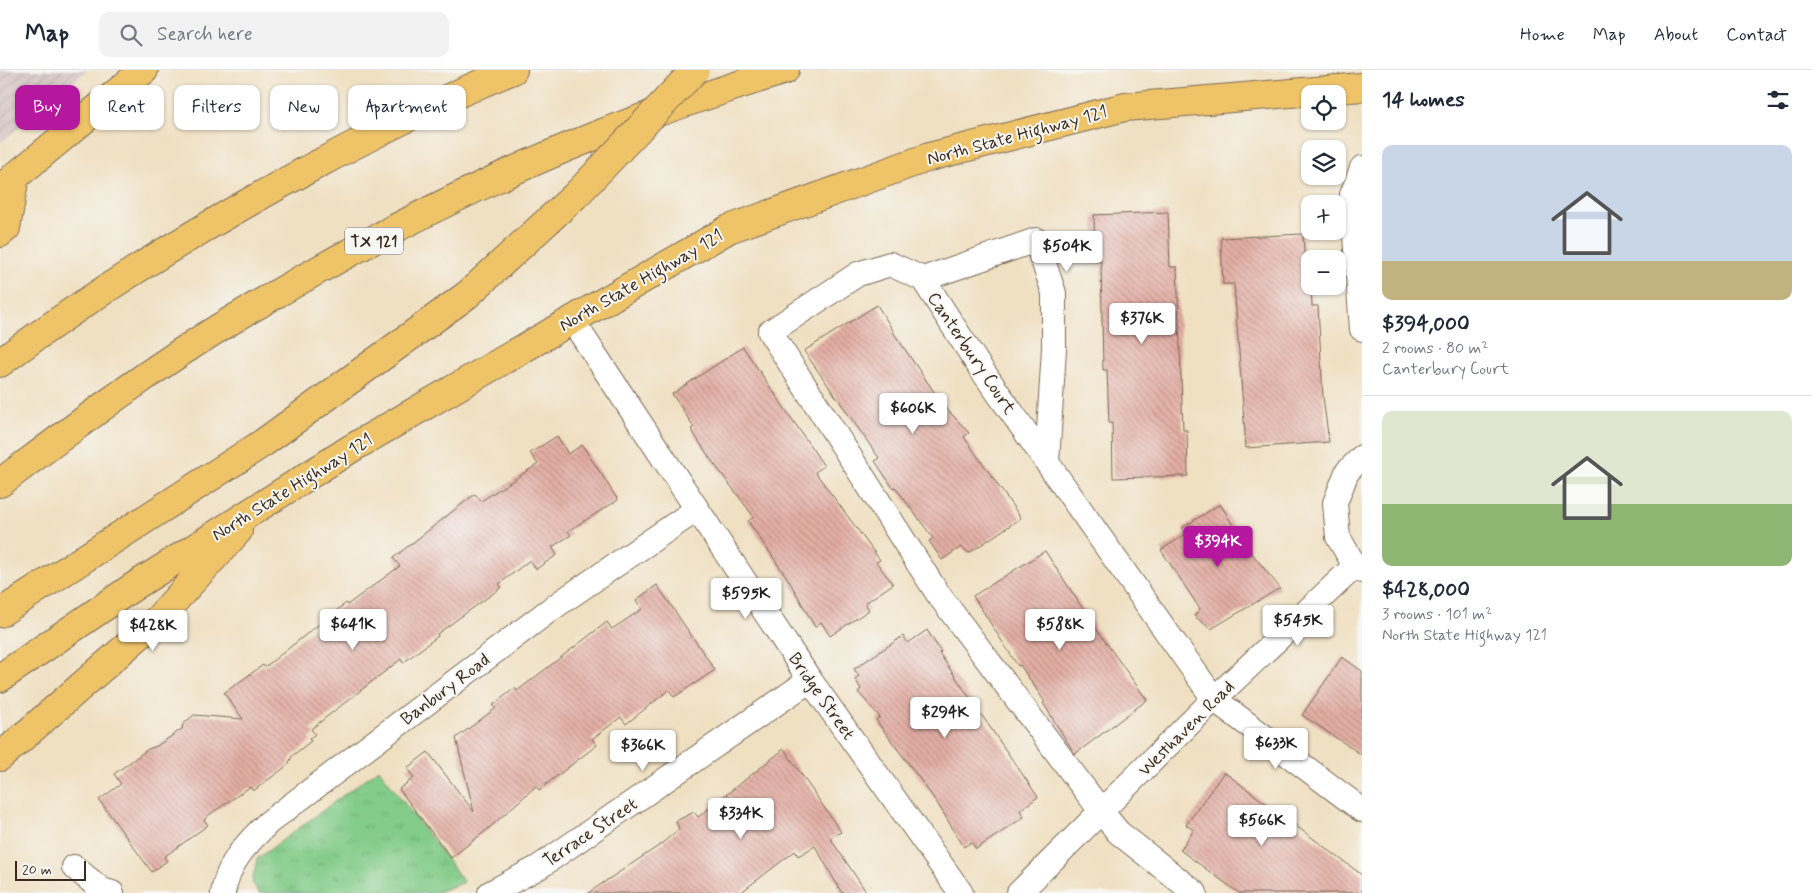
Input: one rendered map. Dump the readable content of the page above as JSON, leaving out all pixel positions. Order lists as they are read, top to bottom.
{
  "streets": {
    "main road": ["North State Highway 121", "TX 121"],
    "street": [
      "Canterbury Court",
      "Banbury Road",
      "Bridge Street",
      "Westhaven Road",
      "Terrace Street"
    ]
  },
  "crossings": [
    ["North State Highway 121", "Bridge Street"],
    ["Canterbury Court", "Westhaven Road"],
    ["Banbury Road", "Bridge Street"],
    ["Bridge Street", "Terrace Street"]
  ],
  "scale_bar": "20 m",
  "page": {
    "header": "Map",
    "search": "Search here",
    "nav": [
      "Home",
      "Map",
      "About",
      "Contact"
    ],
    "heading": "14 homes",
    "map_buttons": ["+", "−"],
    "chip": [
      "Buy",
      "Rent",
      "Filters",
      "New",
      "Apartment"
    ],
    "list": [
      {
        "name": "$394,000",
        "note": "2 rooms · 80 m² · Canterbury Court"
      },
      {
        "name": "$428,000",
        "note": "3 rooms · 101 m² · North State Highway 121"
      }
    ],
    "price": [
      "$504K",
      "$376K",
      "$606K",
      "$394K",
      "$595K",
      "$545K",
      "$641K",
      "$588K",
      "$428K",
      "$294K",
      "$633K",
      "$366K",
      "$334K",
      "$566K"
    ],
    "scale": "20 m"
  }
}
